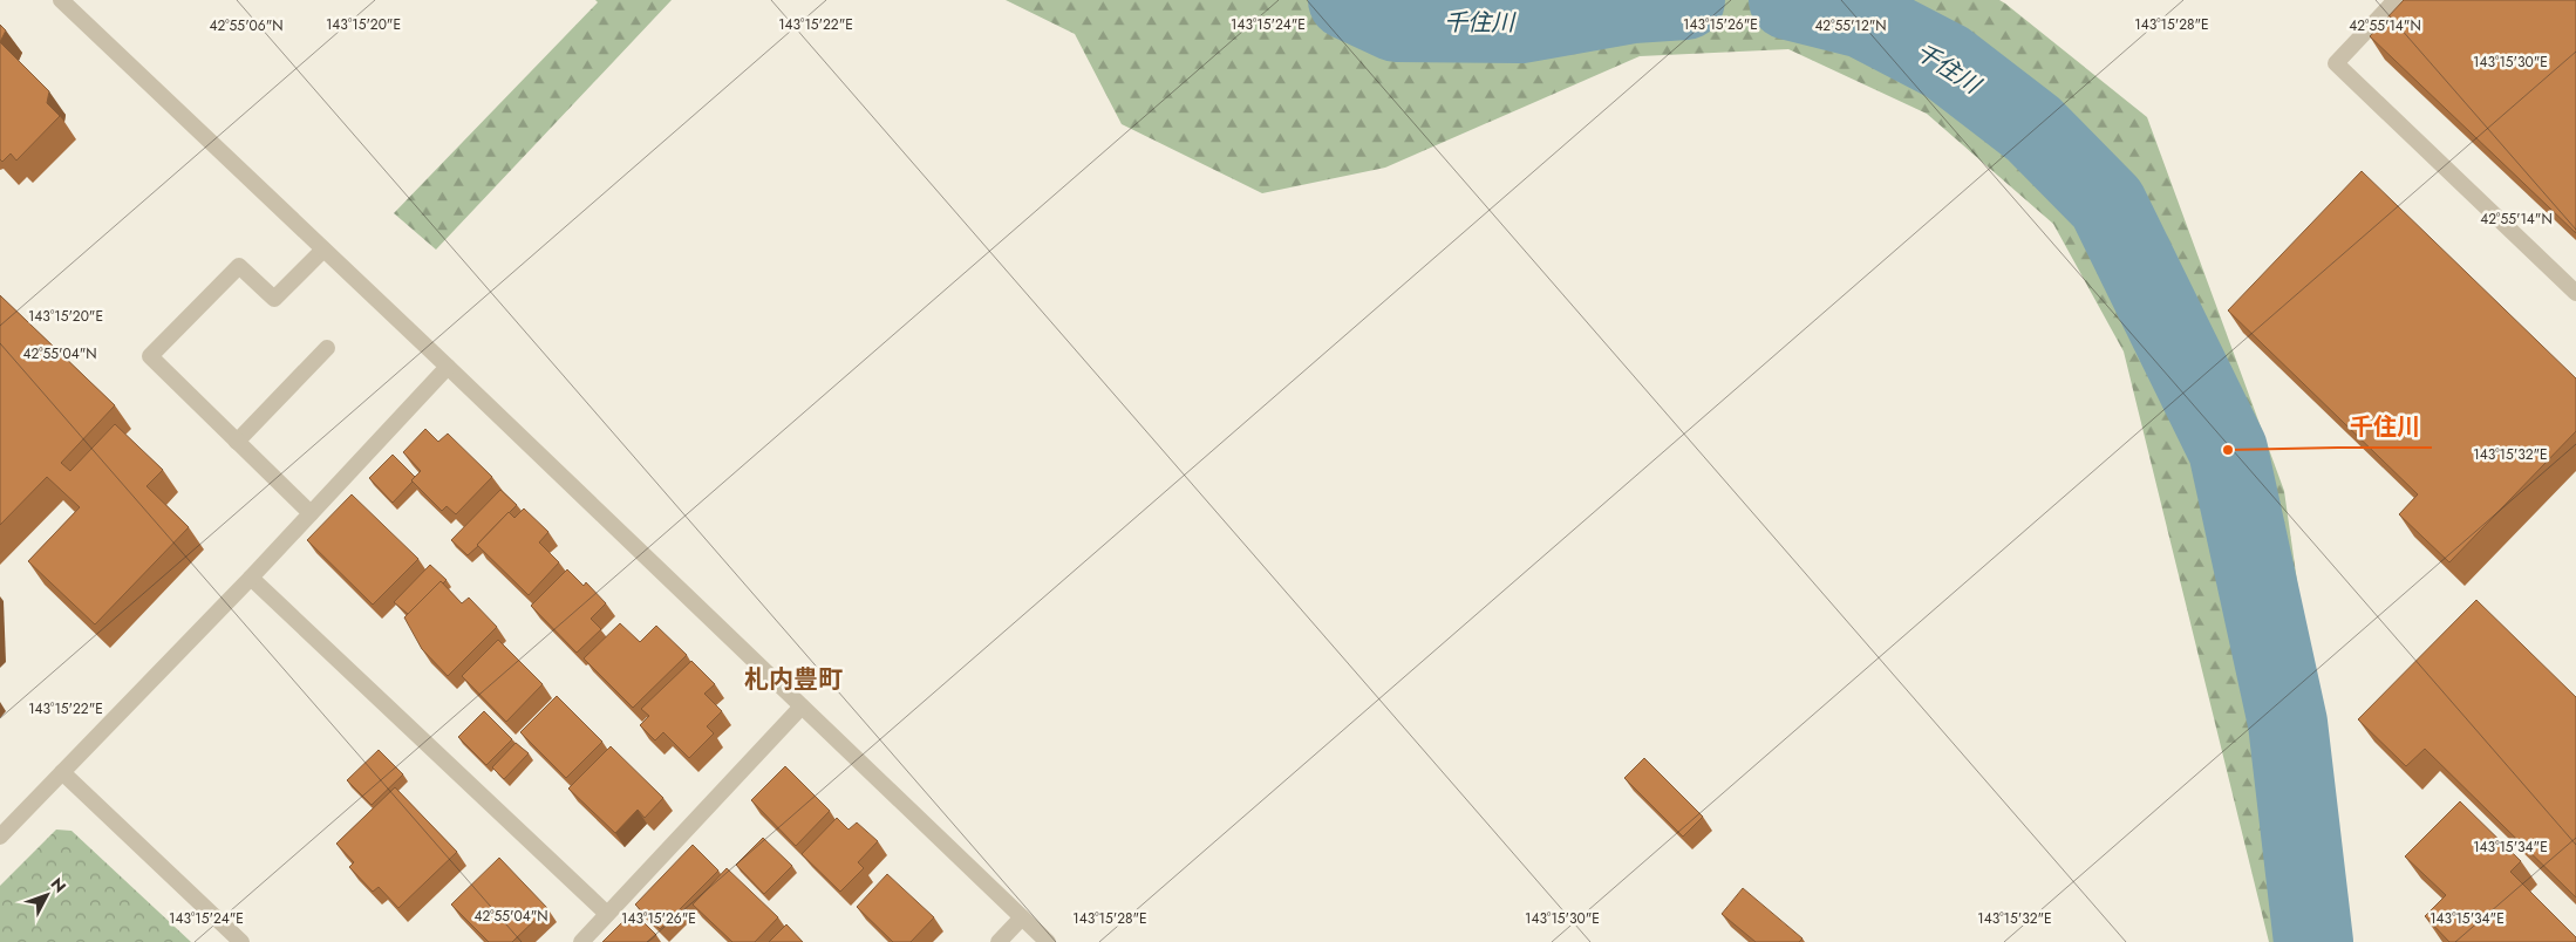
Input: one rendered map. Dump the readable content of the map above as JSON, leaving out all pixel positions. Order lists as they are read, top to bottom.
{
  "districts": ["札内豊町"],
  "water": ["千住川"],
  "places": ["千住川"],
  "north": "top right",
  "coordinates": [
    "143°15'20\"E",
    "143°15'22\"E",
    "143°15'24\"E",
    "143°15'26\"E",
    "143°15'28\"E",
    "42°55'06\"N",
    "42°55'12\"N",
    "42°55'14\"N",
    "143°15'30\"E",
    "42°55'04\"N",
    "143°15'32\"E",
    "143°15'34\"E"
  ]
}
